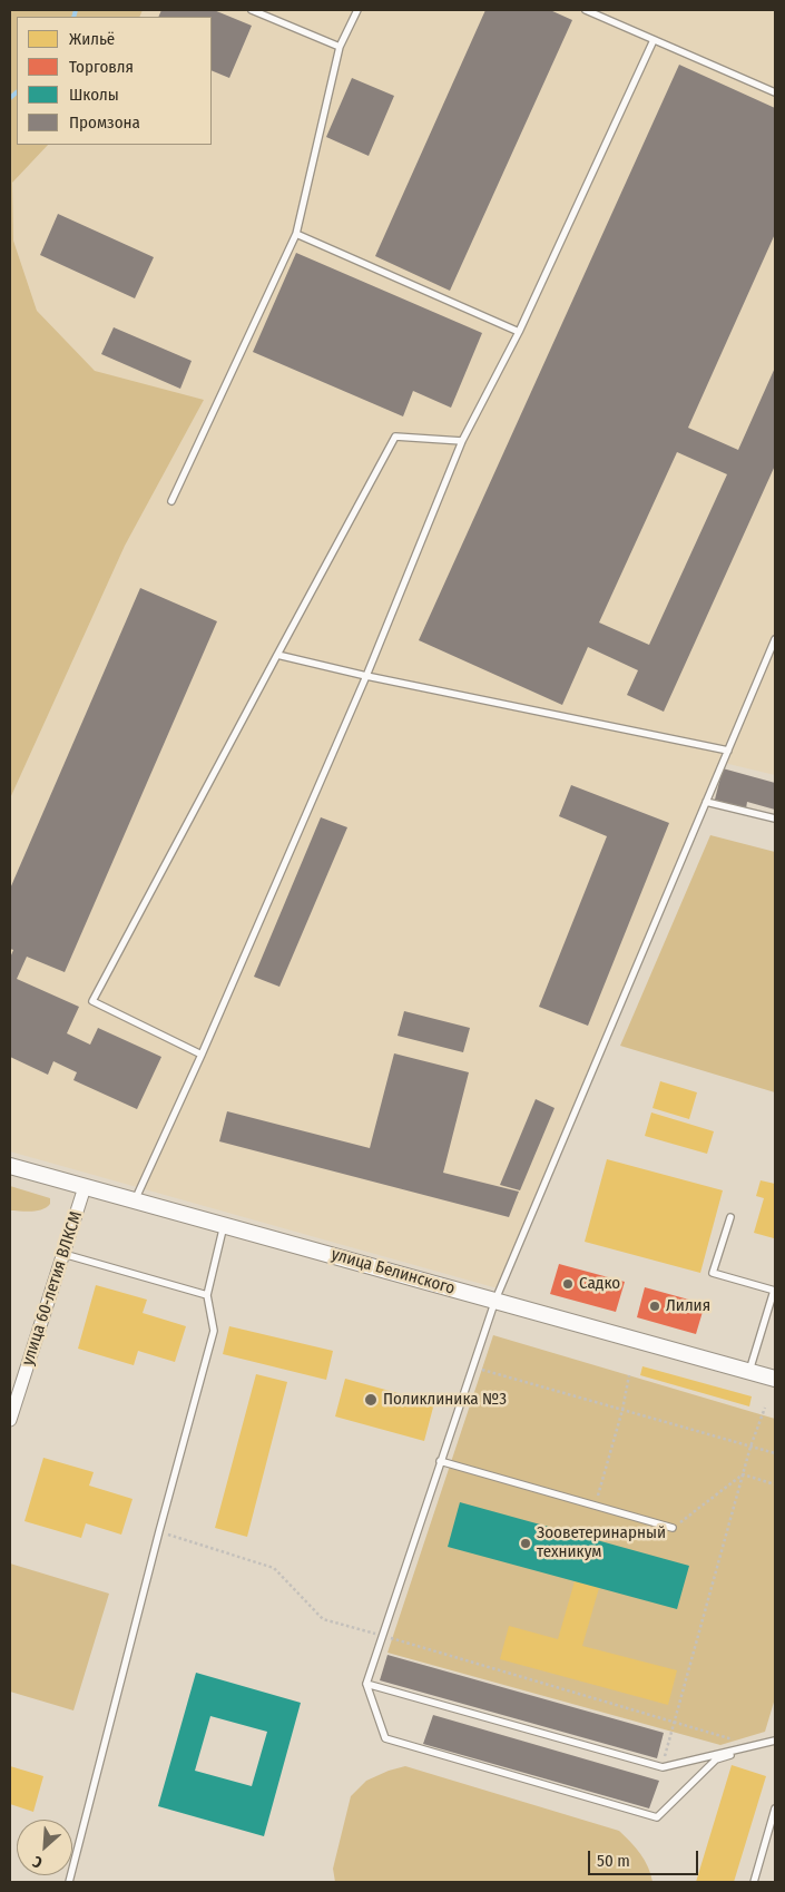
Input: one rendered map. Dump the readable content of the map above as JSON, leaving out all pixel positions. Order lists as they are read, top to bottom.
{
  "streets": {
    "street": ["улица Белинского", "улица 60-летия ВЛКСМ"]
  },
  "crossings": [
    ["улица Белинского", "улица 60-летия ВЛКСМ"]
  ],
  "places": [
    "Садко",
    "Лилия",
    "Поликлиника №3",
    "Зооветеринарный техникум"
  ],
  "legend": [
    "Жильё",
    "Торговля",
    "Школы",
    "Промзона"
  ],
  "scale_bar": "50 m",
  "north": "bottom left"
}
